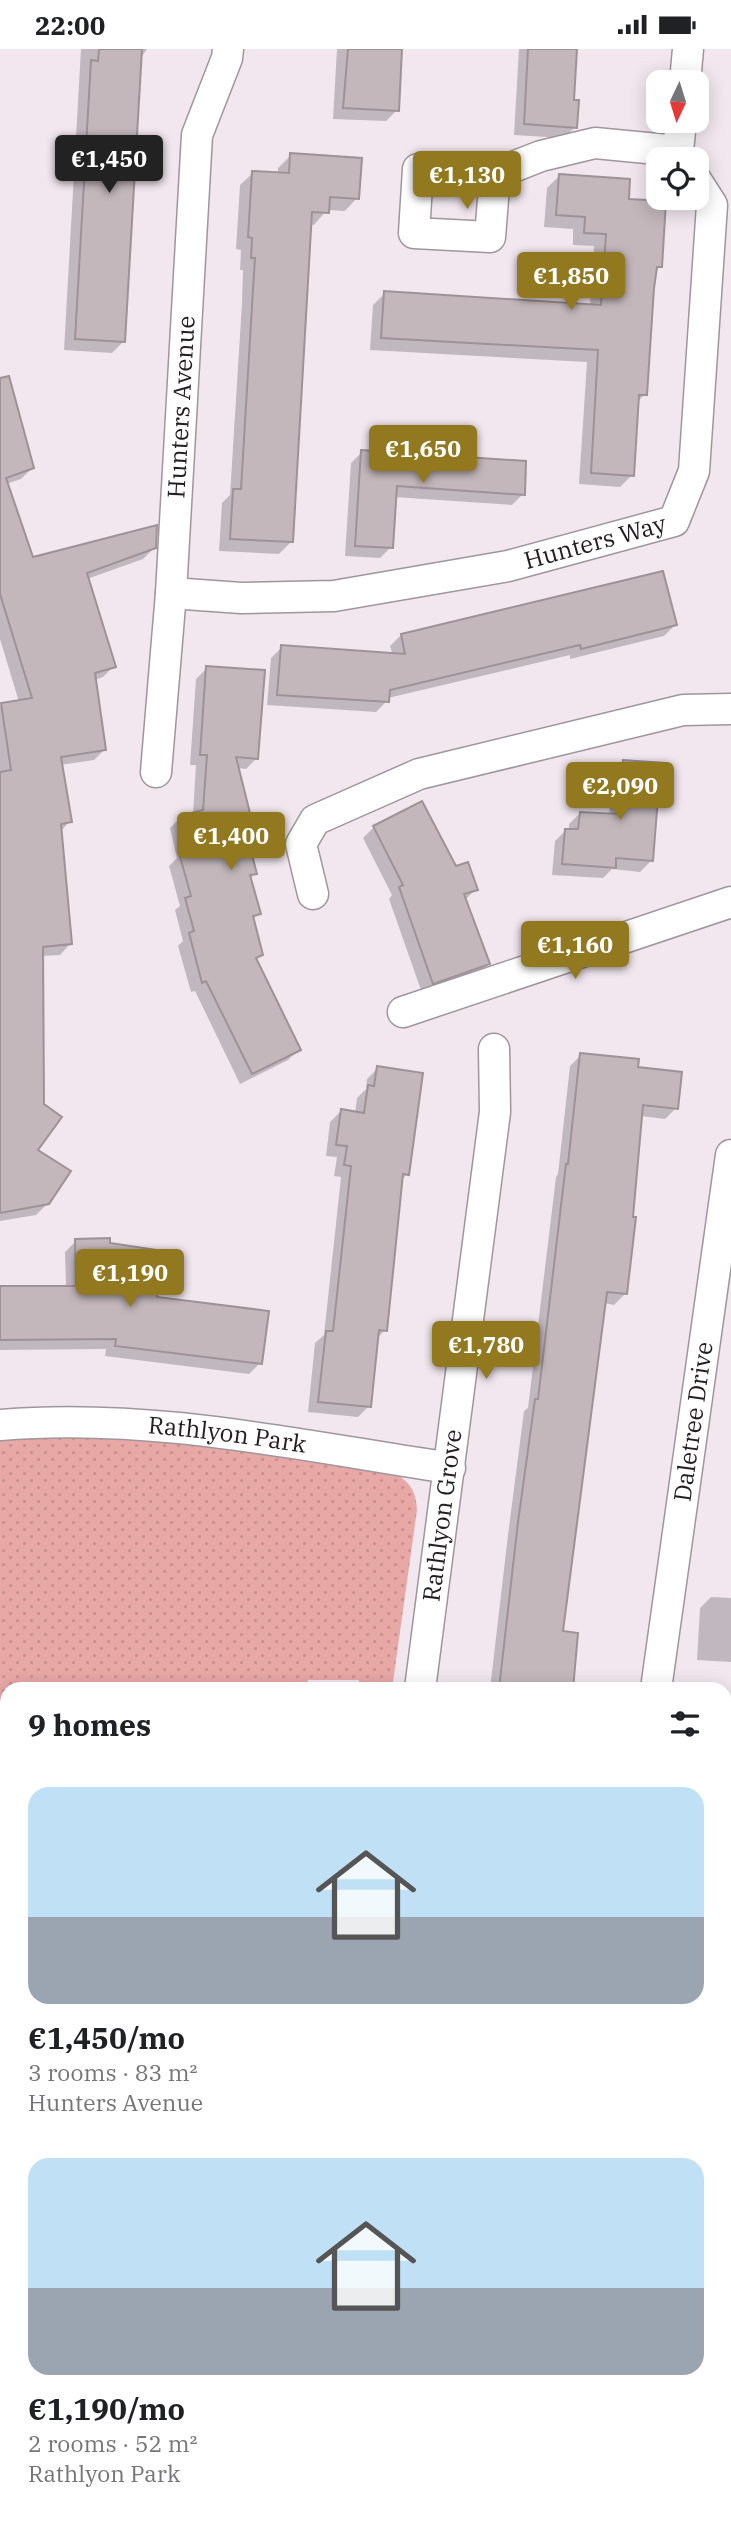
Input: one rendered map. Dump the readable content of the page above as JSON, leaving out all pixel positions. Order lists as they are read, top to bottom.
{
  "streets": {
    "street": [
      "Hunters Avenue",
      "Hunters Way",
      "Daletree Drive",
      "Rathlyon Park",
      "Rathlyon Grove"
    ]
  },
  "crossings": [
    ["Hunters Avenue", "Hunters Way"],
    ["Rathlyon Park", "Rathlyon Grove"]
  ],
  "north": "bottom",
  "page": {
    "status": "22:00",
    "price": [
      "€1,450",
      "€1,130",
      "€1,850",
      "€1,650",
      "€2,090",
      "€1,400",
      "€1,160",
      "€1,190",
      "€1,780"
    ],
    "heading": "9 homes",
    "list": [
      {
        "name": "€1,450/mo",
        "note": "3 rooms · 83 m² · Hunters Avenue"
      },
      {
        "name": "€1,190/mo",
        "note": "2 rooms · 52 m² · Rathlyon Park"
      }
    ]
  }
}
